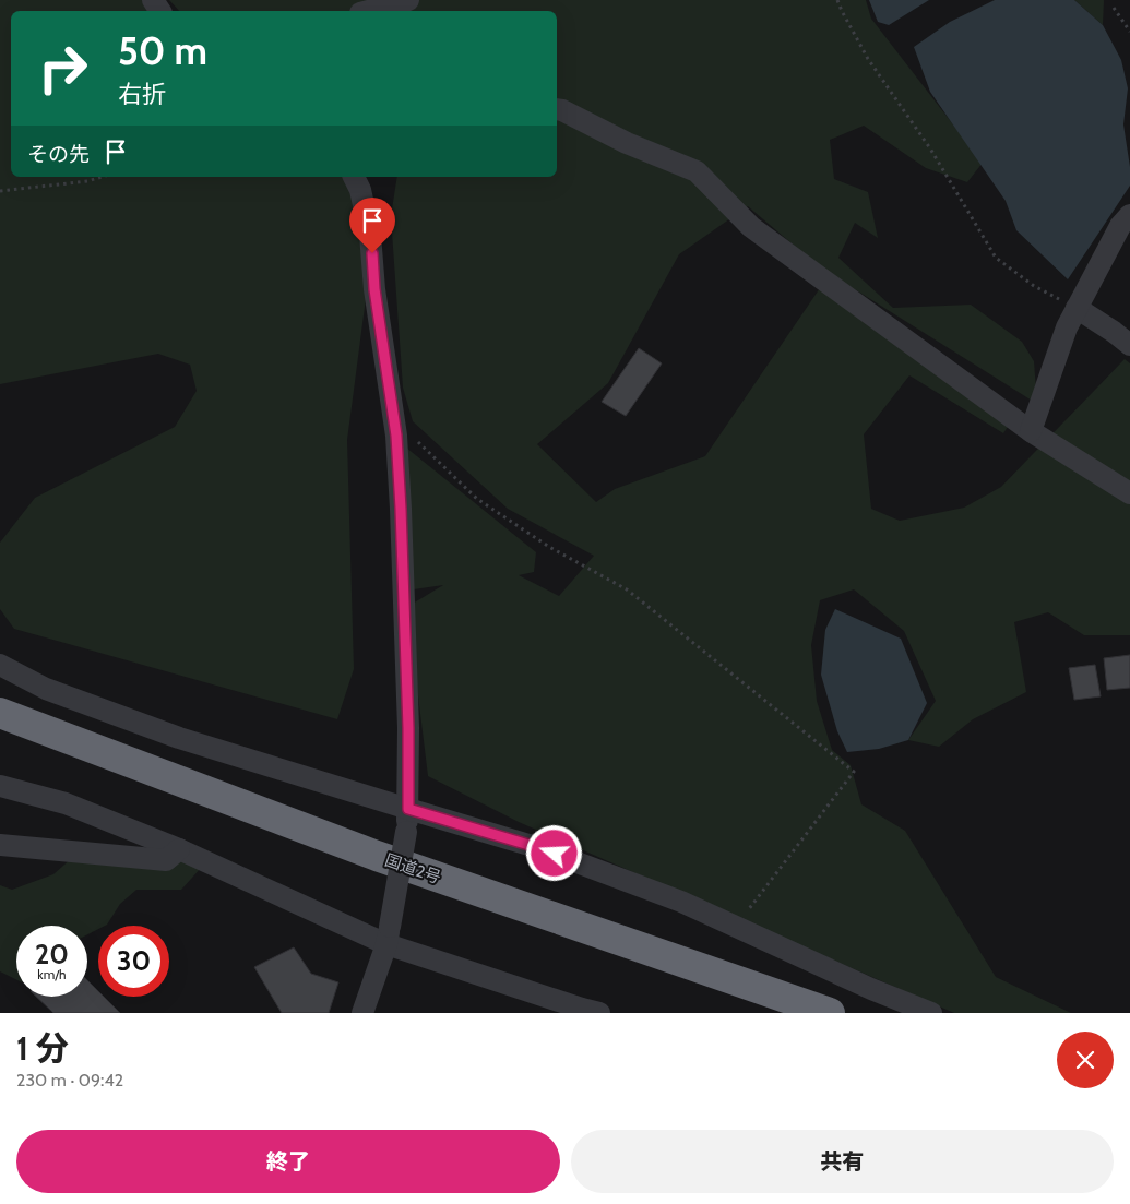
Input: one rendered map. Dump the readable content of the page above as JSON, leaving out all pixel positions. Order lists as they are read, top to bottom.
{
  "streets": {
    "highway": ["国道2号"]
  },
  "page": {
    "turn": ["50 m", "右折"],
    "then": "その先",
    "speed": "20 km/h",
    "limit": "30",
    "heading": ["1 分", "230 m · 09:42"],
    "buttons": ["終了", "共有"]
  }
}
